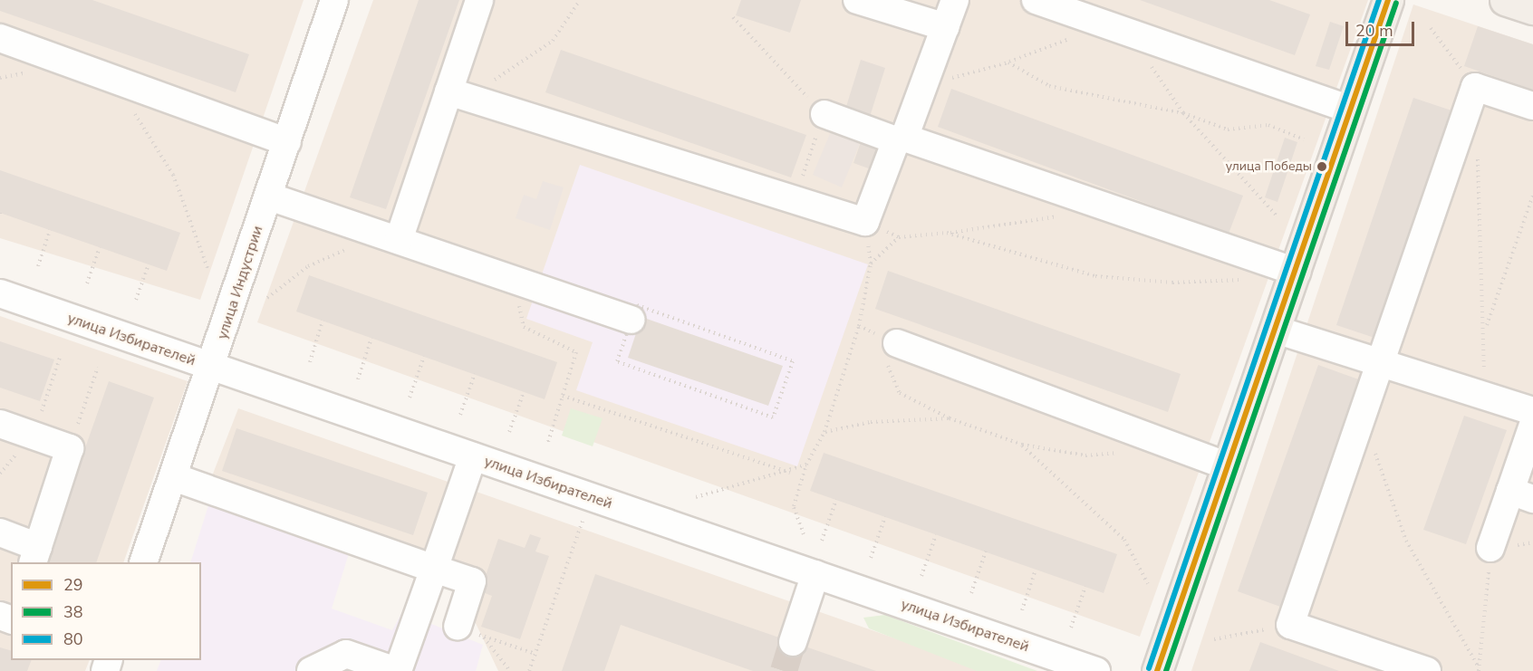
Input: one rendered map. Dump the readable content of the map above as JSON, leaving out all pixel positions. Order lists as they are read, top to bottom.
{
  "streets": {
    "street": ["улица Индустрии", "улица Избирателей"]
  },
  "crossings": [
    ["улица Индустрии", "улица Избирателей"]
  ],
  "places": ["улица Победы"],
  "lines": ["transit line 29", "transit line 80", "transit line 38"],
  "legend": ["29", "38", "80"],
  "scale_bar": "20 m"
}
